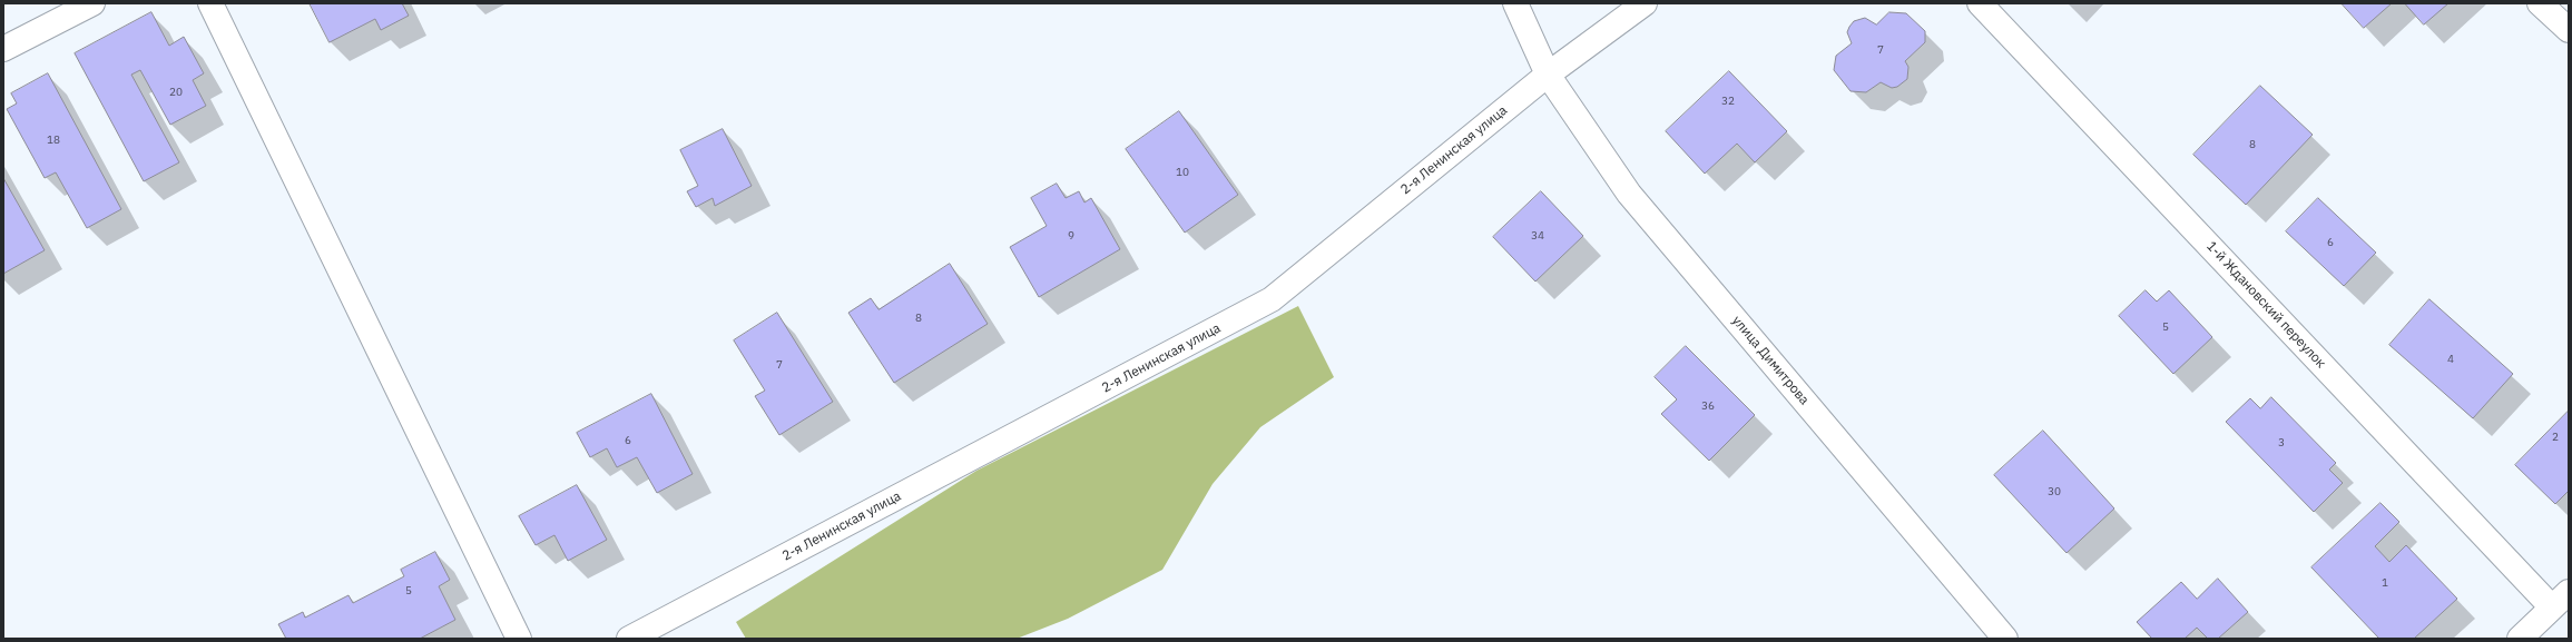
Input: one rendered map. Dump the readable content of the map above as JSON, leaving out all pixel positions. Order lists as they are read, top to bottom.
{
  "streets": {
    "street": ["2-я Ленинская улица", "1-й Ждановский переулок", "улица Димитрова"]
  },
  "crossings": [
    ["2-я Ленинская улица", "улица Димитрова"]
  ],
  "house_numbers": [
    "7",
    "20",
    "32",
    "18",
    "8",
    "10",
    "9",
    "34",
    "6",
    "8",
    "5",
    "4",
    "7",
    "36",
    "2",
    "6",
    "3",
    "30",
    "1",
    "5"
  ]
}
